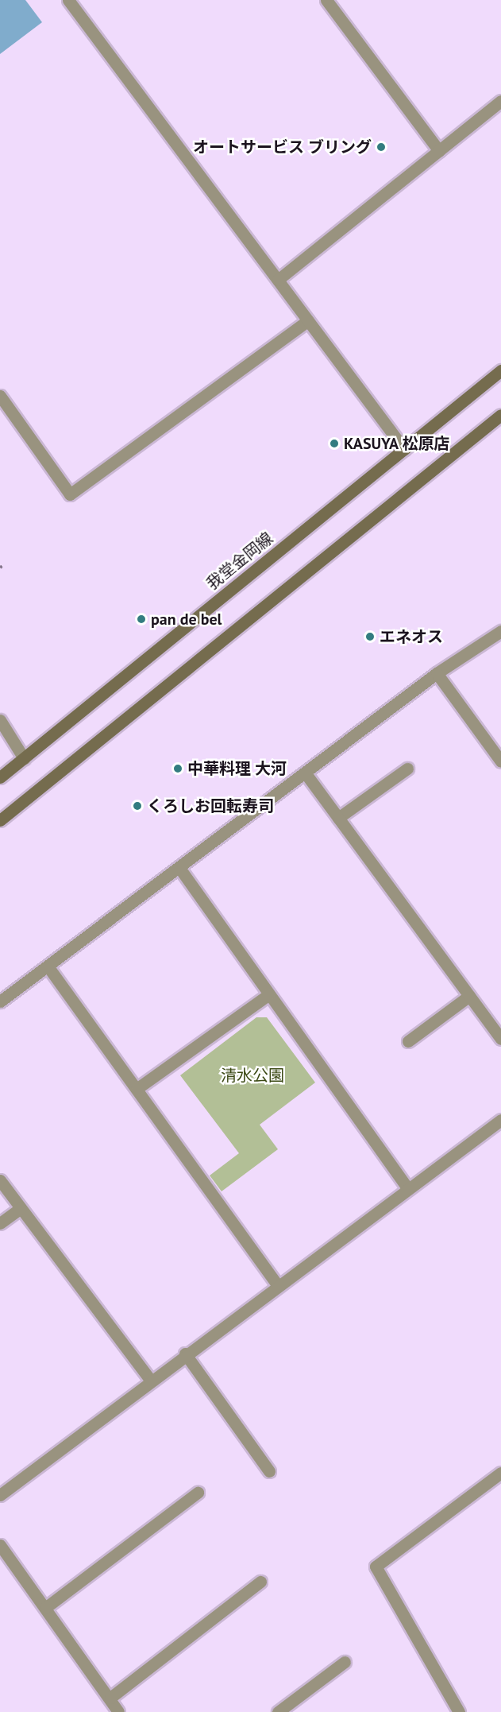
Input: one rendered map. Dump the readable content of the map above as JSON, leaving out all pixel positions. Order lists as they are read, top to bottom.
{
  "streets": {
    "main road": ["我堂金岡線"]
  },
  "parks": ["清水公園"],
  "places": [
    "オートサービス ブリング",
    "KASUYA 松原店",
    "pan de bel",
    "エネオス",
    "中華料理 大河",
    "くろしお回転寿司"
  ]
}
